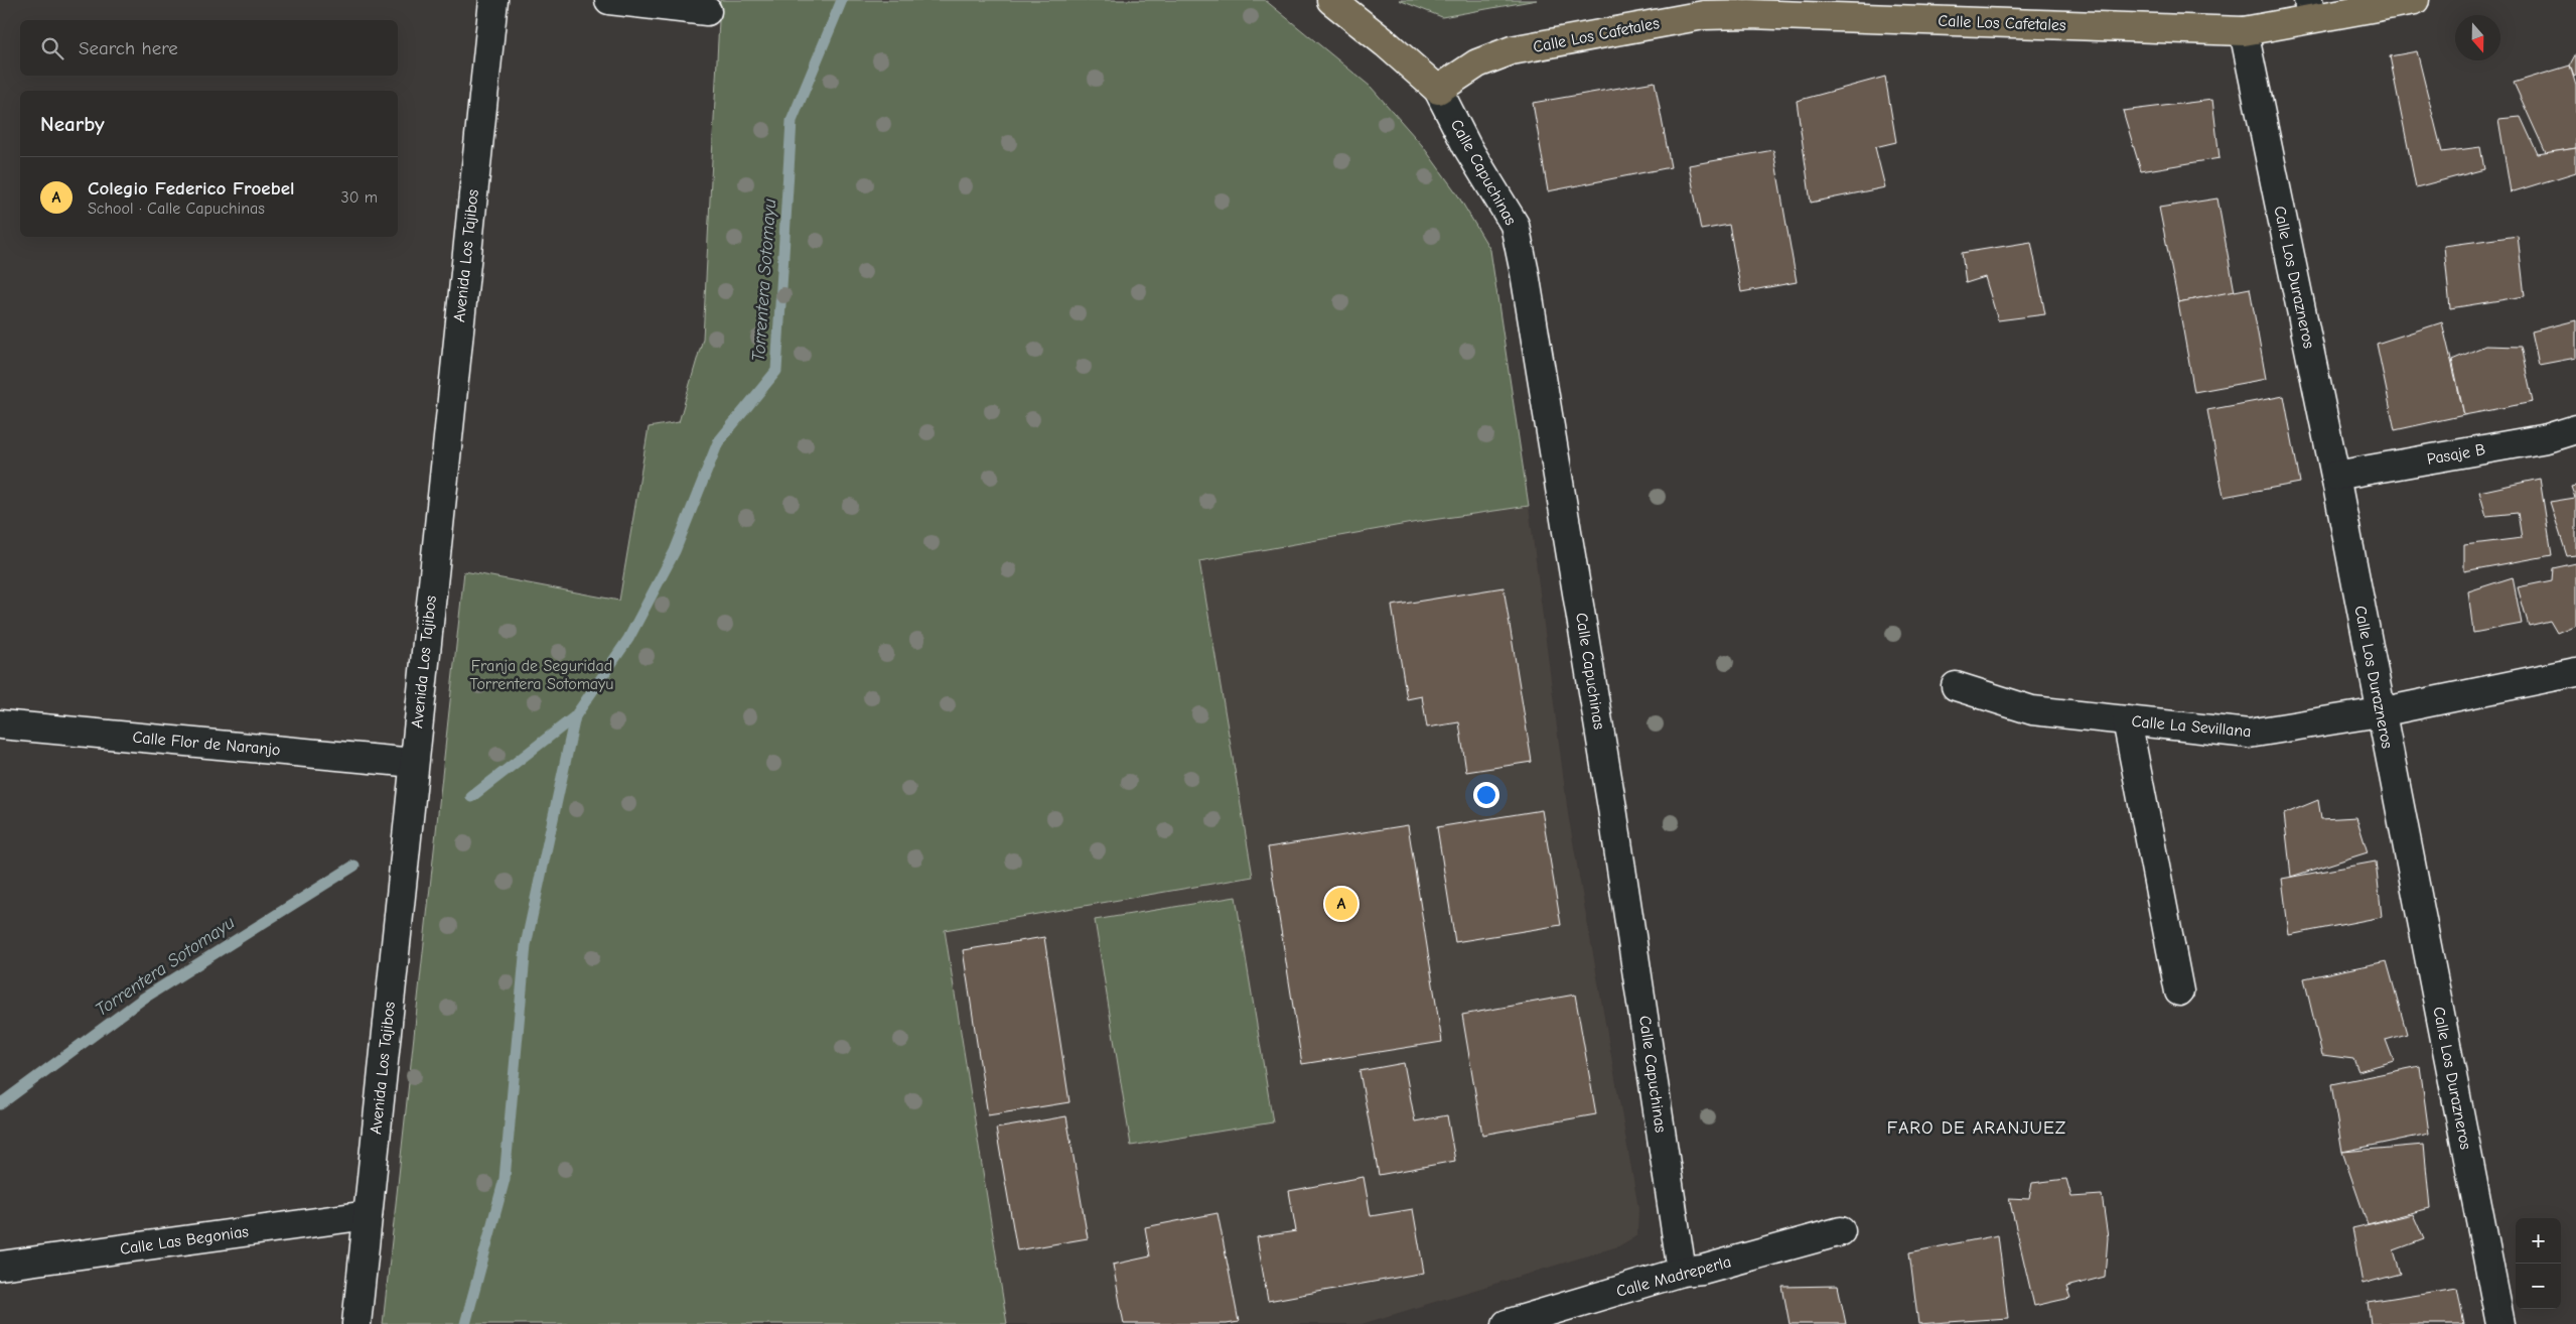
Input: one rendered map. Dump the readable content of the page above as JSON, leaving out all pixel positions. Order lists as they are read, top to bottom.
{
  "streets": {
    "main road": ["Calle Los Cafetales"],
    "street": [
      "Calle Capuchinas",
      "Avenida Los Tajibos",
      "Calle Los Durazneros",
      "Pasaje B",
      "Calle La Sevillana",
      "Calle Flor de Naranjo",
      "Calle Las Begonias",
      "Calle Madreperla"
    ]
  },
  "crossings": [
    ["Calle Los Cafetales", "Calle Capuchinas"],
    ["Calle Los Cafetales", "Calle Los Durazneros"],
    ["Calle Capuchinas", "Calle Madreperla"],
    ["Avenida Los Tajibos", "Calle Flor de Naranjo"],
    ["Avenida Los Tajibos", "Calle Las Begonias"],
    ["Calle Los Durazneros", "Pasaje B"],
    ["Calle Los Durazneros", "Calle La Sevillana"]
  ],
  "districts": ["FARO DE ARANJUEZ"],
  "water": ["Torrentera Sotomayu"],
  "parks": ["Franja de Seguridad Torrentera Sotomayu"],
  "north": "bottom",
  "page": {
    "search": "Search here",
    "heading": "Nearby",
    "list": [
      {
        "mark": "A",
        "name": "Colegio Federico Froebel",
        "note": "School · Calle Capuchinas",
        "value": "30 m"
      }
    ],
    "pins": "A",
    "map_buttons": ["+", "−"]
  }
}
